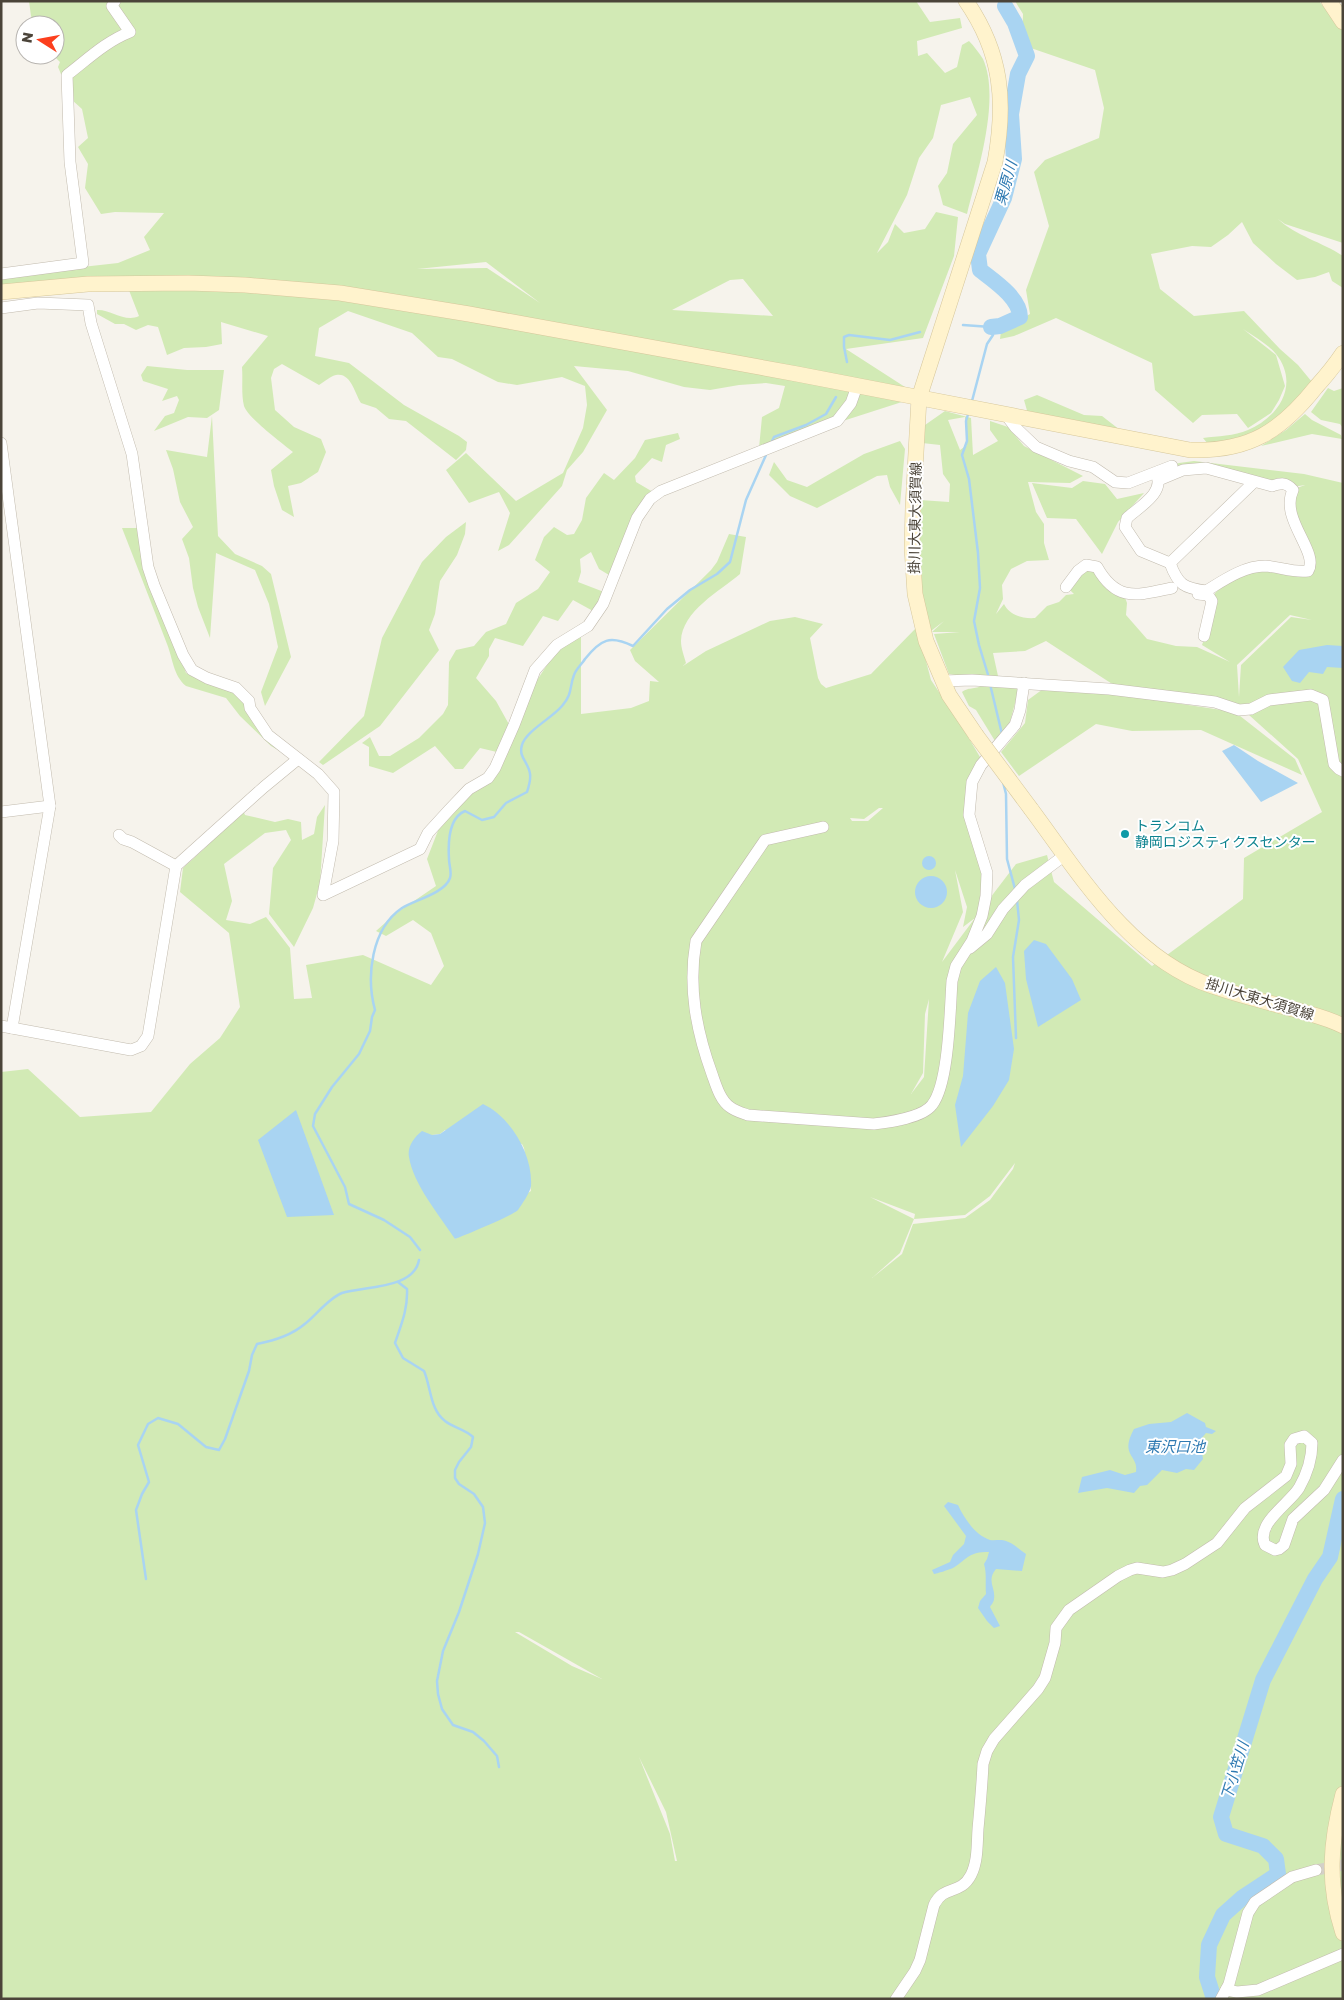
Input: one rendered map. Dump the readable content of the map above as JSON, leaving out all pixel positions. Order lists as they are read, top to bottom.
{
  "streets": {
    "street": ["掛川大東大須賀線"]
  },
  "water": ["栗原川", "東沢口池", "下小笠川"],
  "places": ["トランコム 静岡ロジスティクスセンター"],
  "north": "left"
}
